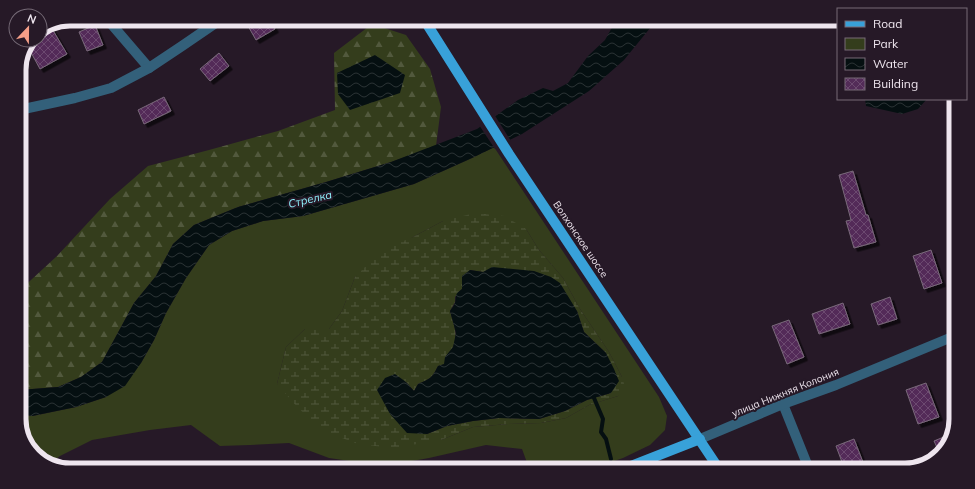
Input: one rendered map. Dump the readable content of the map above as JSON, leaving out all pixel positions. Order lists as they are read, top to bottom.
{
  "streets": {
    "main road": ["Волхонское шоссе", "улица Нижняя Колония"]
  },
  "crossings": [
    ["Волхонское шоссе", "улица Нижняя Колония"]
  ],
  "water": ["Стрелка"],
  "legend": [
    "Road",
    "Park",
    "Water",
    "Building"
  ],
  "north": "top"
}
